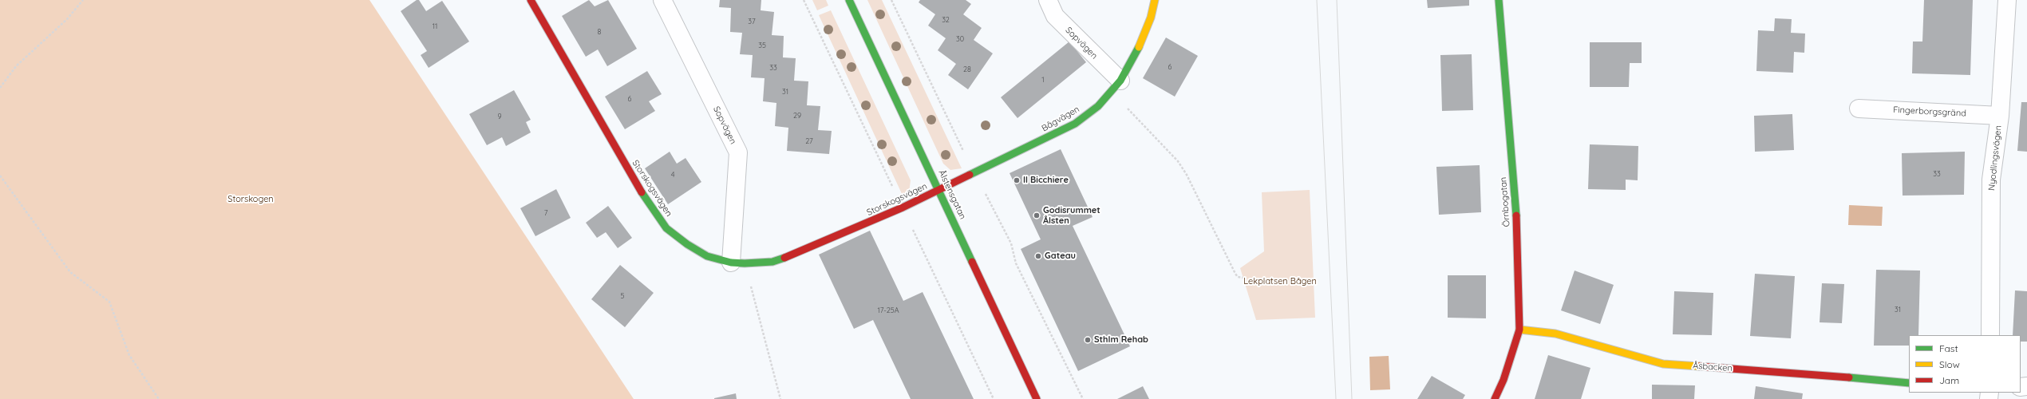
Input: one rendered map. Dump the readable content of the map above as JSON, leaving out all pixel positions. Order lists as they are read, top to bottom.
{
  "streets": {
    "street": [
      "Sopvägen",
      "Fingerborgsgränd",
      "Bågvägen",
      "Nyodlingsvägen",
      "Storskogsvägen",
      "Ålstensgatan",
      "Örnbogatan",
      "Åsbacken"
    ]
  },
  "crossings": [
    ["Sopvägen", "Bågvägen"],
    ["Sopvägen", "Storskogsvägen"],
    ["Fingerborgsgränd", "Nyodlingsvägen"],
    ["Bågvägen", "Storskogsvägen"],
    ["Bågvägen", "Ålstensgatan"],
    ["Storskogsvägen", "Ålstensgatan"],
    ["Örnbogatan", "Åsbacken"]
  ],
  "parks": ["Storskogen", "Lekplatsen Bågen"],
  "places": [
    "Il Bicchiere",
    "Godisrummet Ålsten",
    "Gateau",
    "Sthlm Rehab"
  ],
  "house_numbers": [
    "32",
    "37",
    "11",
    "8",
    "30",
    "35",
    "6",
    "33",
    "28",
    "1",
    "31",
    "6",
    "29",
    "9",
    "27",
    "33",
    "4",
    "7",
    "5",
    "31",
    "17-25A"
  ],
  "legend": ["Fast", "Slow", "Jam"]
}
